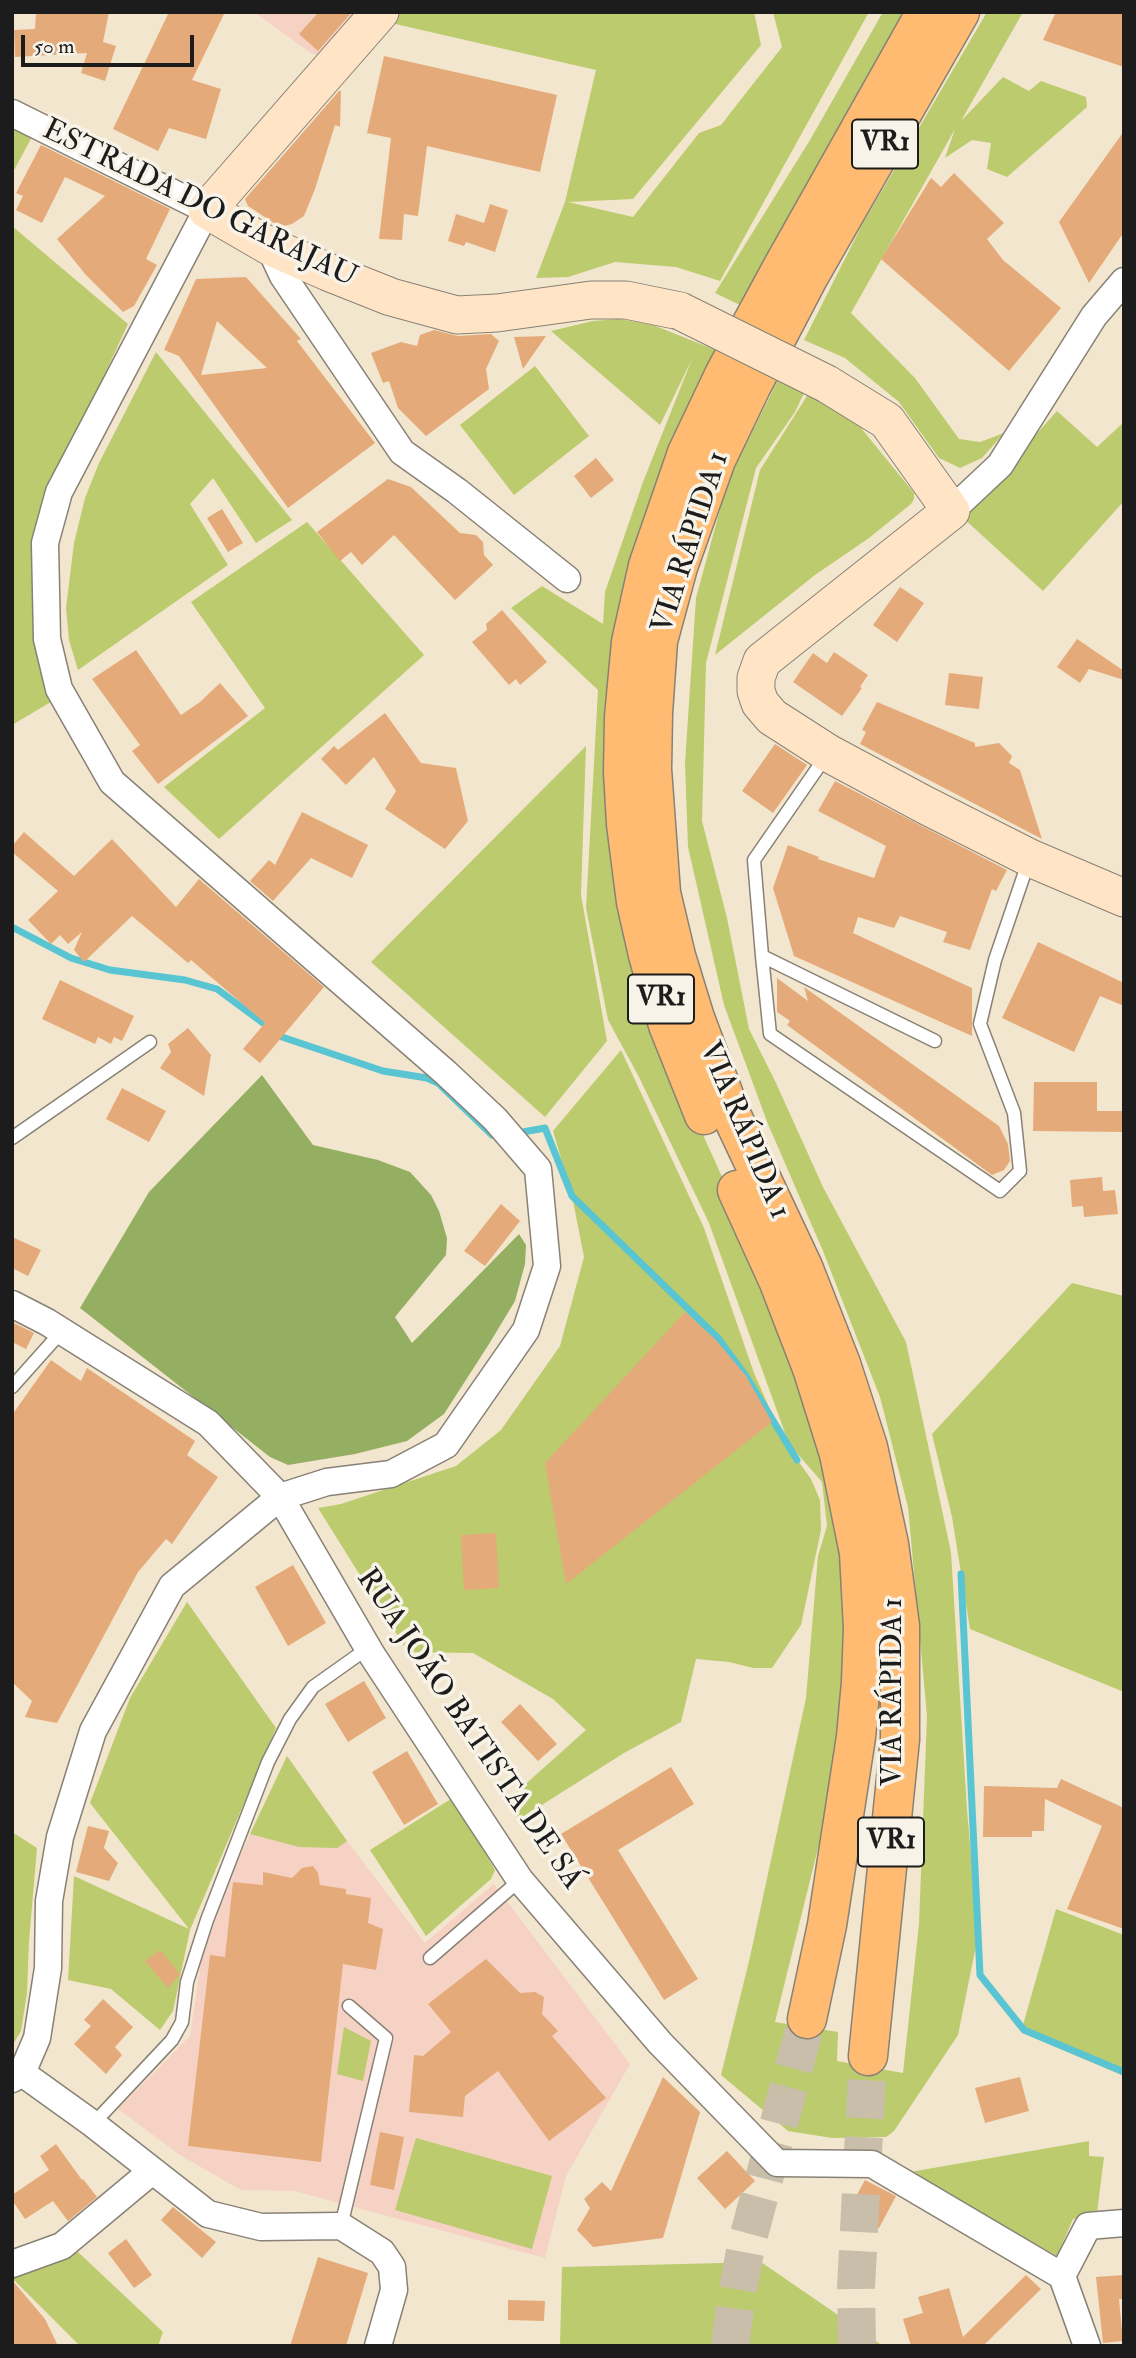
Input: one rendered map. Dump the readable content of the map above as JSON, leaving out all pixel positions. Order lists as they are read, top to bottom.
{
  "streets": {
    "highway": ["VR1", "VIA RÁPIDA 1"],
    "street": ["ESTRADA DO GARAJAU", "RUA JOÃO BATISTA DE SÁ"]
  },
  "scale_bar": "50 m"
}
